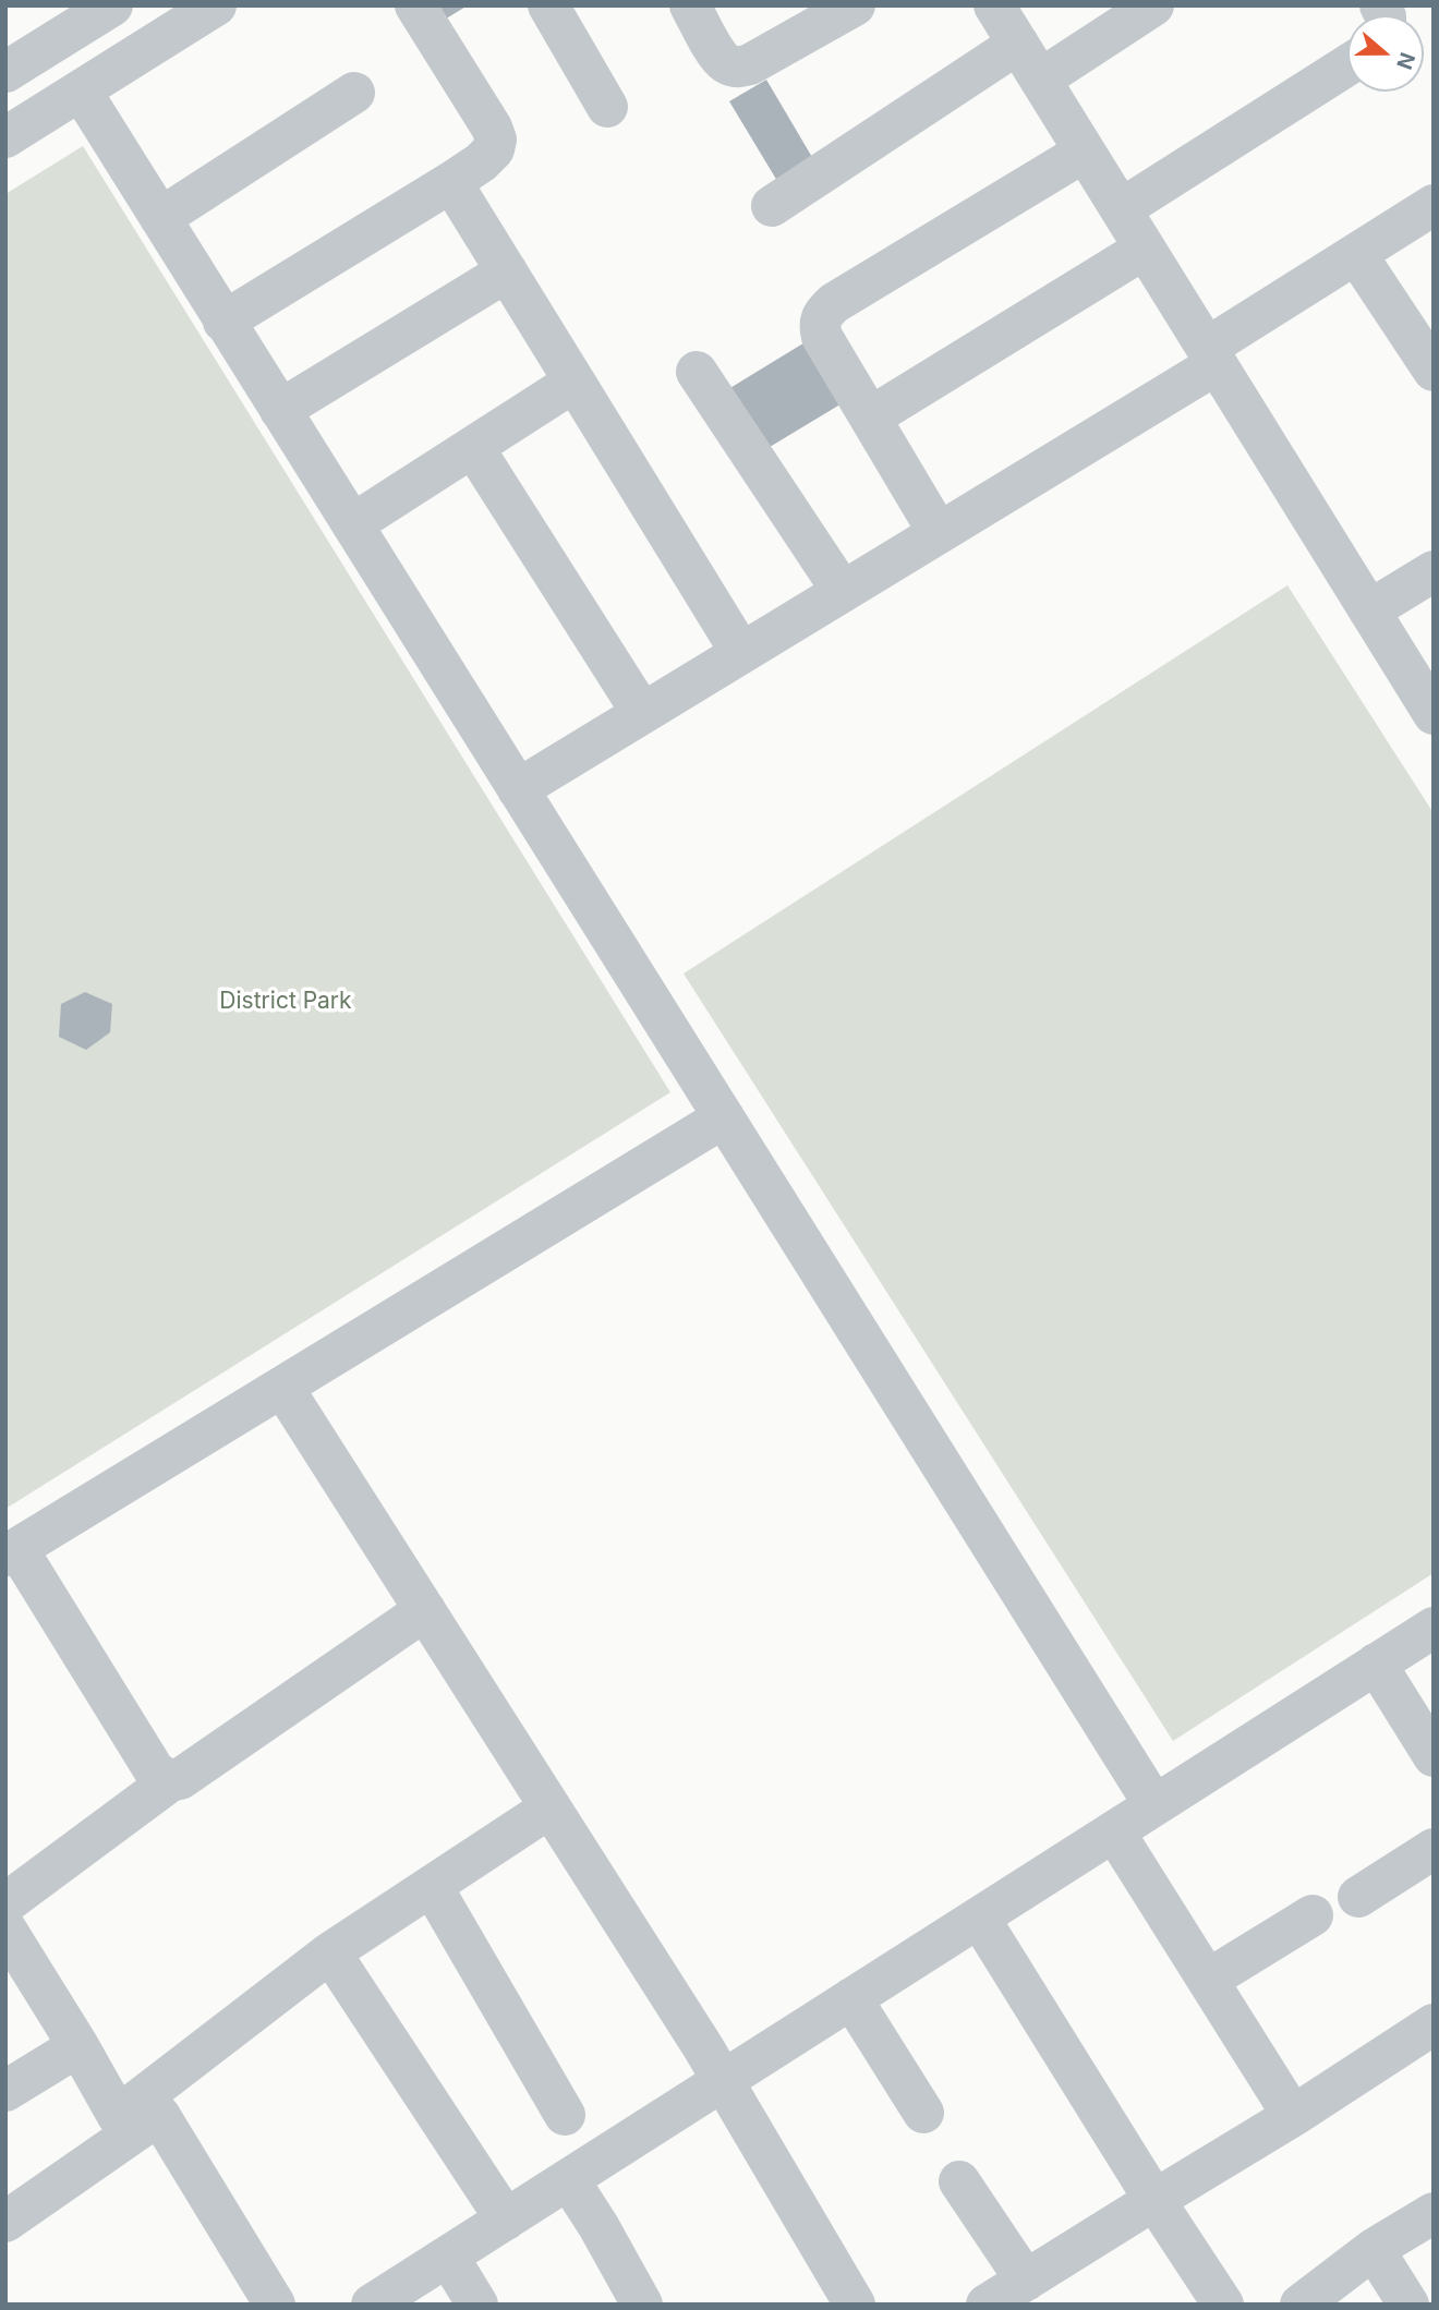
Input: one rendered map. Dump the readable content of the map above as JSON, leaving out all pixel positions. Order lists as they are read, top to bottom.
{
  "parks": ["District Park"],
  "north": "right"
}
